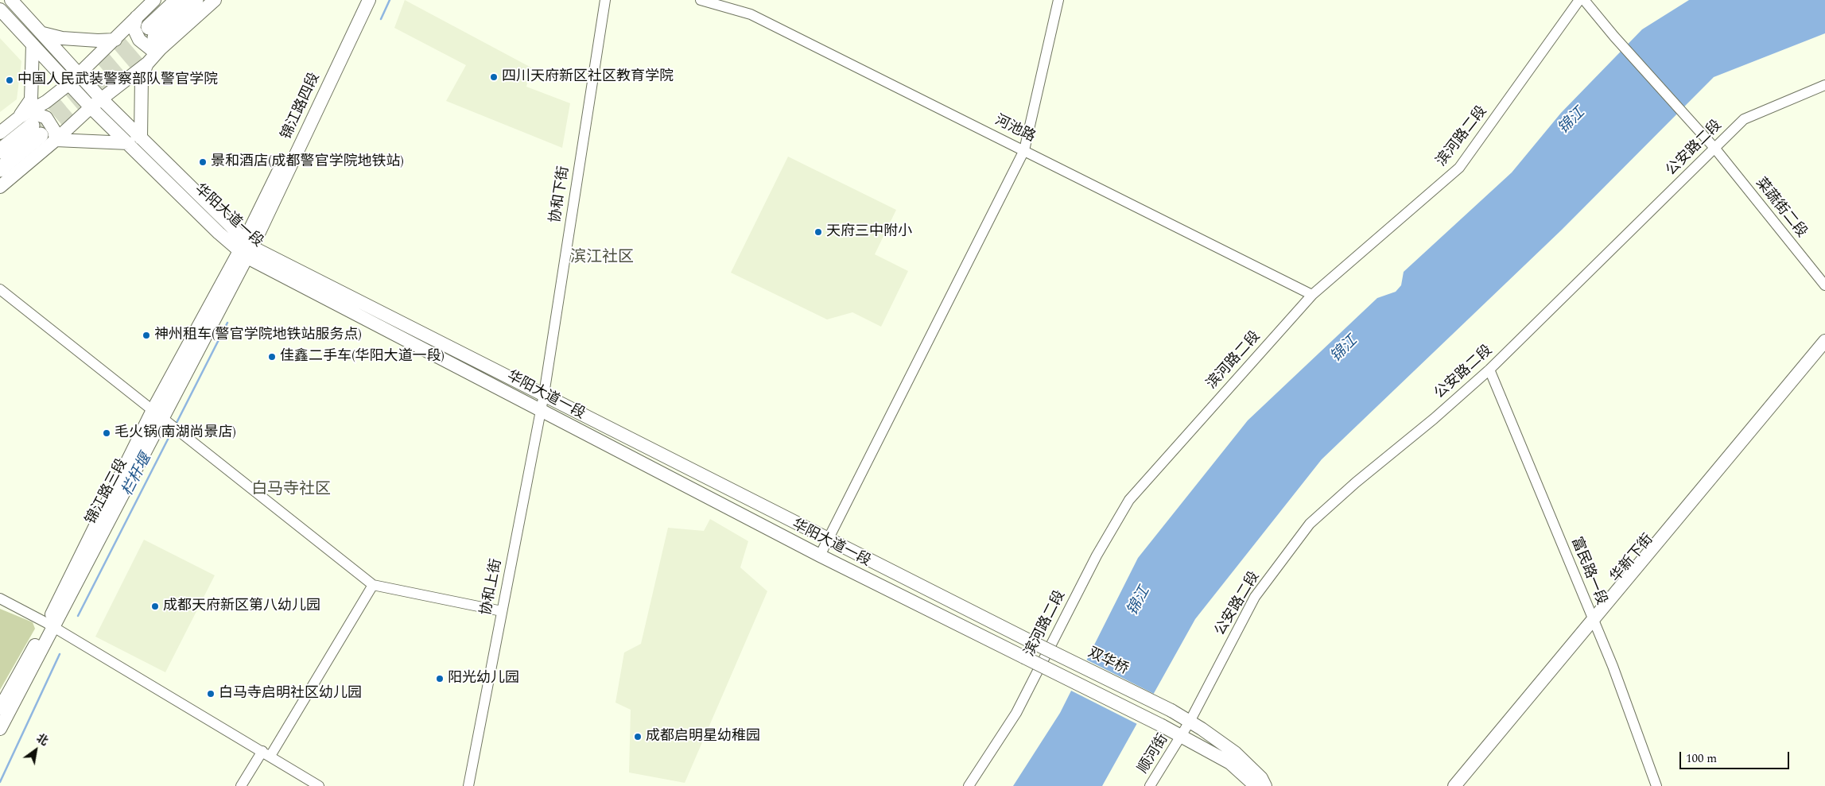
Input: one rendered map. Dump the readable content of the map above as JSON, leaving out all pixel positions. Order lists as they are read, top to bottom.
{
  "streets": {
    "main road": [
      "锦江路四段",
      "华阳大道一段",
      "锦江路三段",
      "华新下街",
      "双华桥"
    ],
    "street": [
      "河池路",
      "滨河路二段",
      "公安路二段",
      "协和下街",
      "菜蔬街二段",
      "富民路一段",
      "协和上街",
      "顺河街"
    ]
  },
  "crossings": [
    ["锦江路四段", "华阳大道一段"],
    ["锦江路四段", "锦江路三段"],
    ["河池路", "滨河路二段"],
    ["公安路二段", "菜蔬街二段"],
    ["公安路二段", "华阳大道一段"],
    ["公安路二段", "富民路一段"],
    ["公安路二段", "双华桥"],
    ["公安路二段", "顺河街"],
    ["协和下街", "华阳大道一段"],
    ["协和下街", "协和上街"],
    ["华阳大道一段", "锦江路三段"],
    ["华阳大道一段", "协和上街"],
    ["华阳大道一段", "双华桥"],
    ["华阳大道一段", "顺河街"],
    ["华新下街", "富民路一段"]
  ],
  "districts": ["滨江社区", "白马寺社区"],
  "water": ["锦江", "栏杆堰"],
  "places": [
    "四川天府新区社区教育学院",
    "中国人民武装警察部队警官学院",
    "景和酒店(成都警官学院地铁站)",
    "天府三中附小",
    "神州租车(警官学院地铁站服务点)",
    "佳鑫二手车(华阳大道一段)",
    "毛火锅(南湖尚景店)",
    "成都天府新区第八幼儿园",
    "阳光幼儿园",
    "白马寺启明社区幼儿园",
    "成都启明星幼稚园"
  ],
  "scale_bar": "100 m",
  "north": "top right"
}
